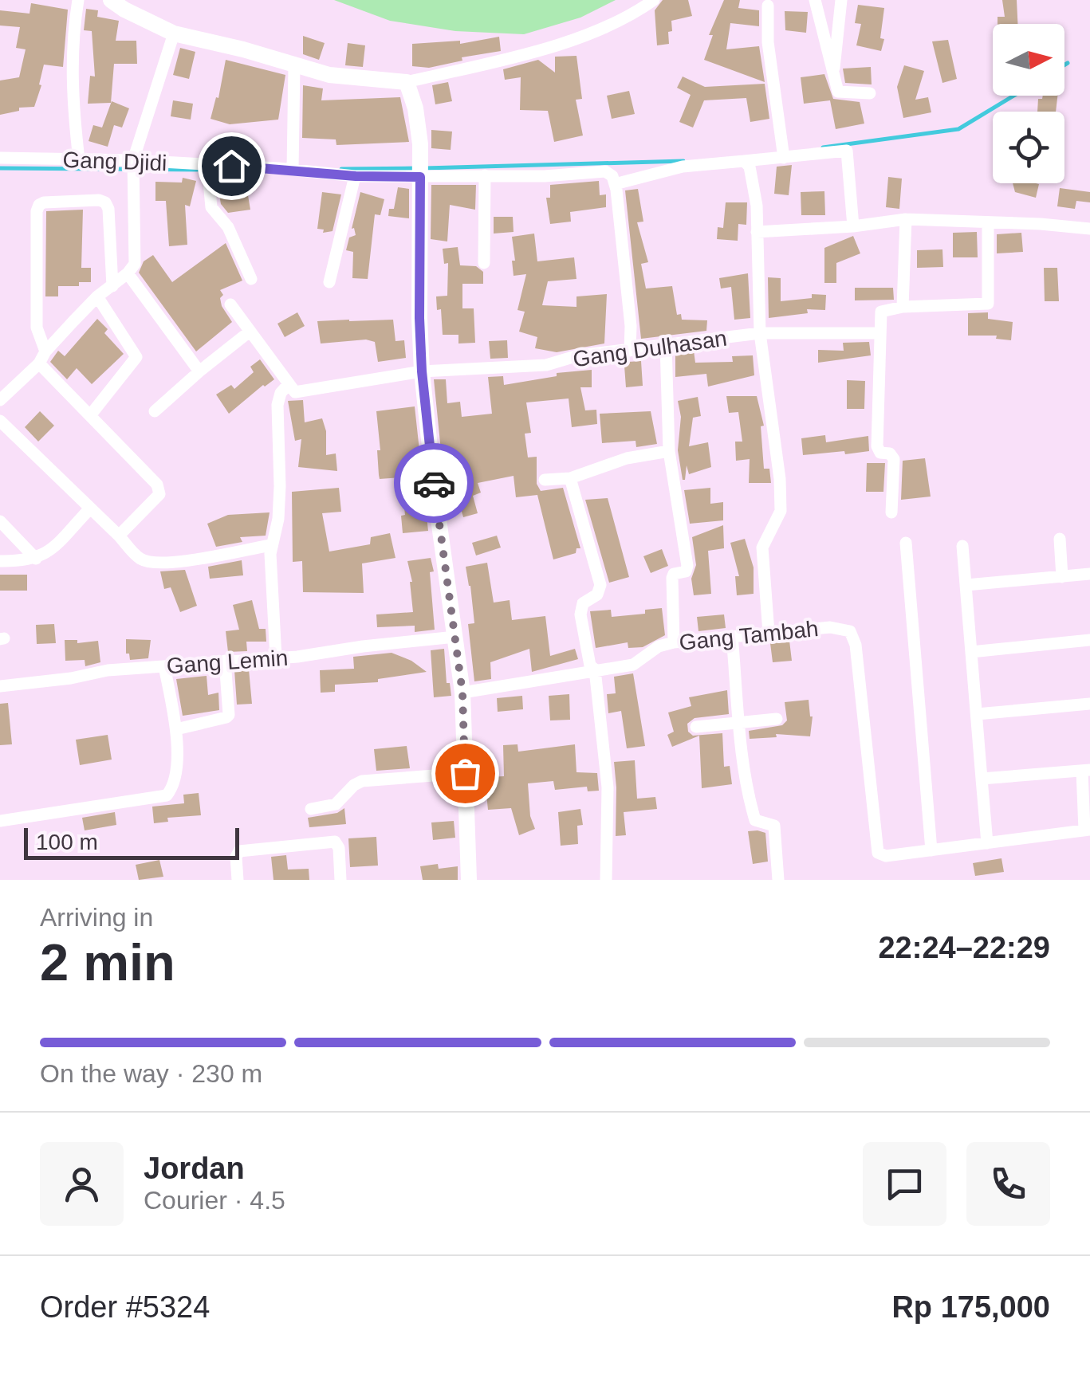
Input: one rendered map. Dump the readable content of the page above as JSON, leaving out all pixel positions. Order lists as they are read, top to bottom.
{
  "streets": {
    "street": [
      "Gang Djidi",
      "Gang Dulhasan",
      "Gang Tambah",
      "Gang Lemin"
    ]
  },
  "scale_bar": "100 m",
  "north": "right",
  "page": {
    "scale": "100 m",
    "heading": ["2 min", "Arriving in", "22:24–22:29"],
    "panel": [
      "Jordan",
      "Courier · 4.5",
      "Order #5324",
      "Rp 175,000"
    ],
    "bar": "On the way · 230 m"
  }
}
